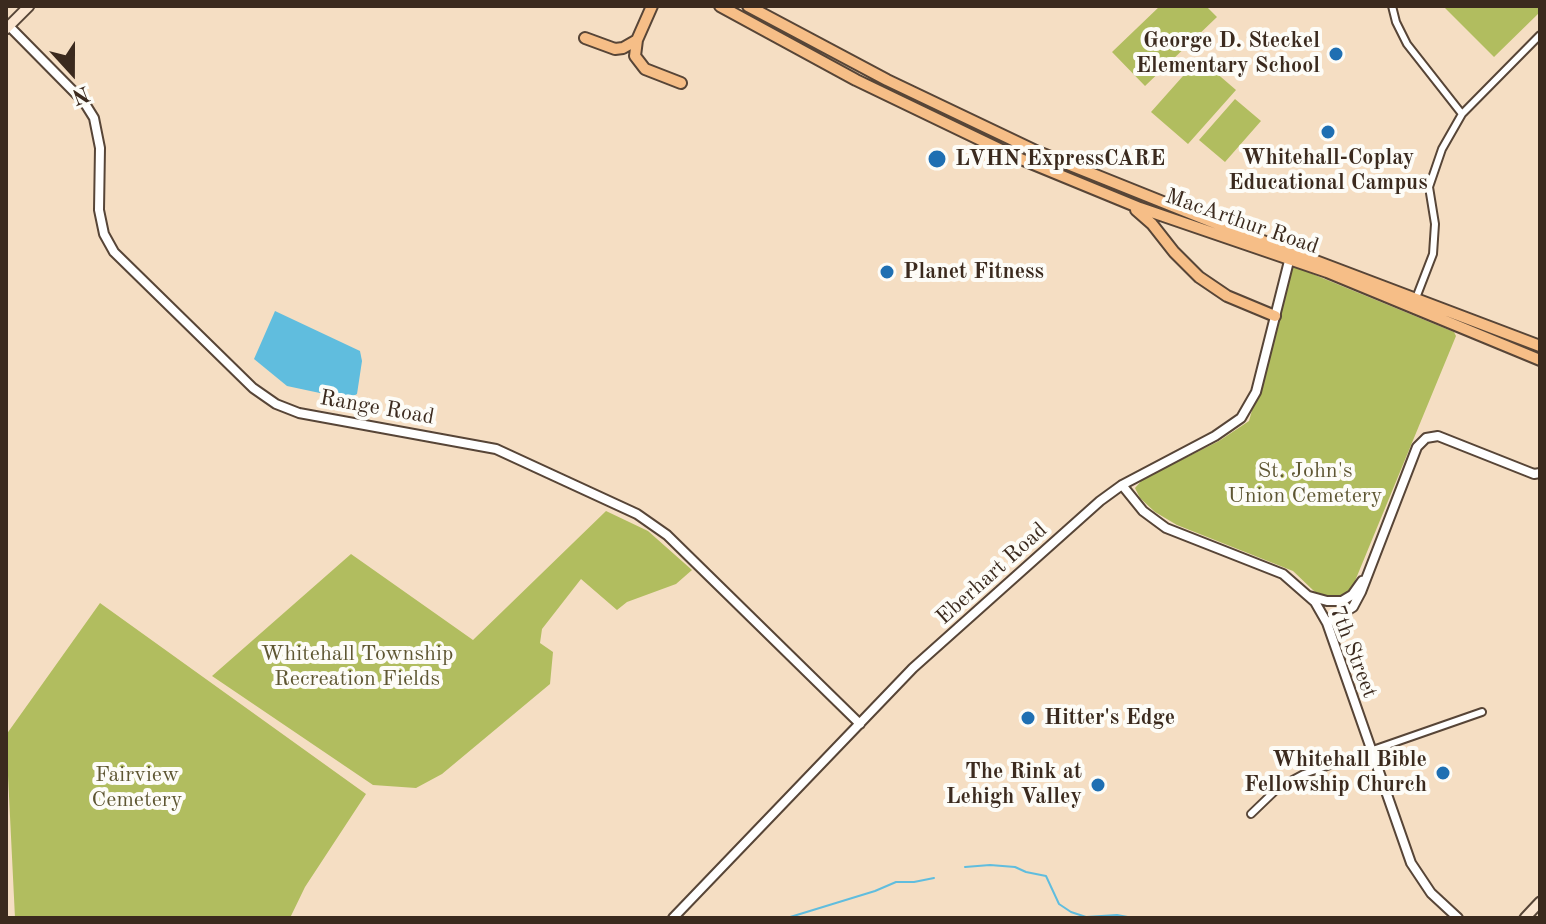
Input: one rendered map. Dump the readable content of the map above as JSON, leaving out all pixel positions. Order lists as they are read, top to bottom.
{
  "streets": {
    "highway": ["MacArthur Road"],
    "street": ["Range Road", "Eberhart Road", "7th Street"]
  },
  "crossings": [
    ["MacArthur Road", "Eberhart Road"],
    ["Range Road", "Eberhart Road"],
    ["Eberhart Road", "7th Street"]
  ],
  "parks": ["St. John's Union Cemetery", "Whitehall Township Recreation Fields", "Fairview Cemetery"],
  "places": [
    "George D. Steckel Elementary School",
    "Whitehall-Coplay Educational Campus",
    "LVHN ExpressCARE",
    "Planet Fitness",
    "Hitter's Edge",
    "Whitehall Bible Fellowship Church",
    "The Rink at Lehigh Valley"
  ],
  "north": "bottom"
}
